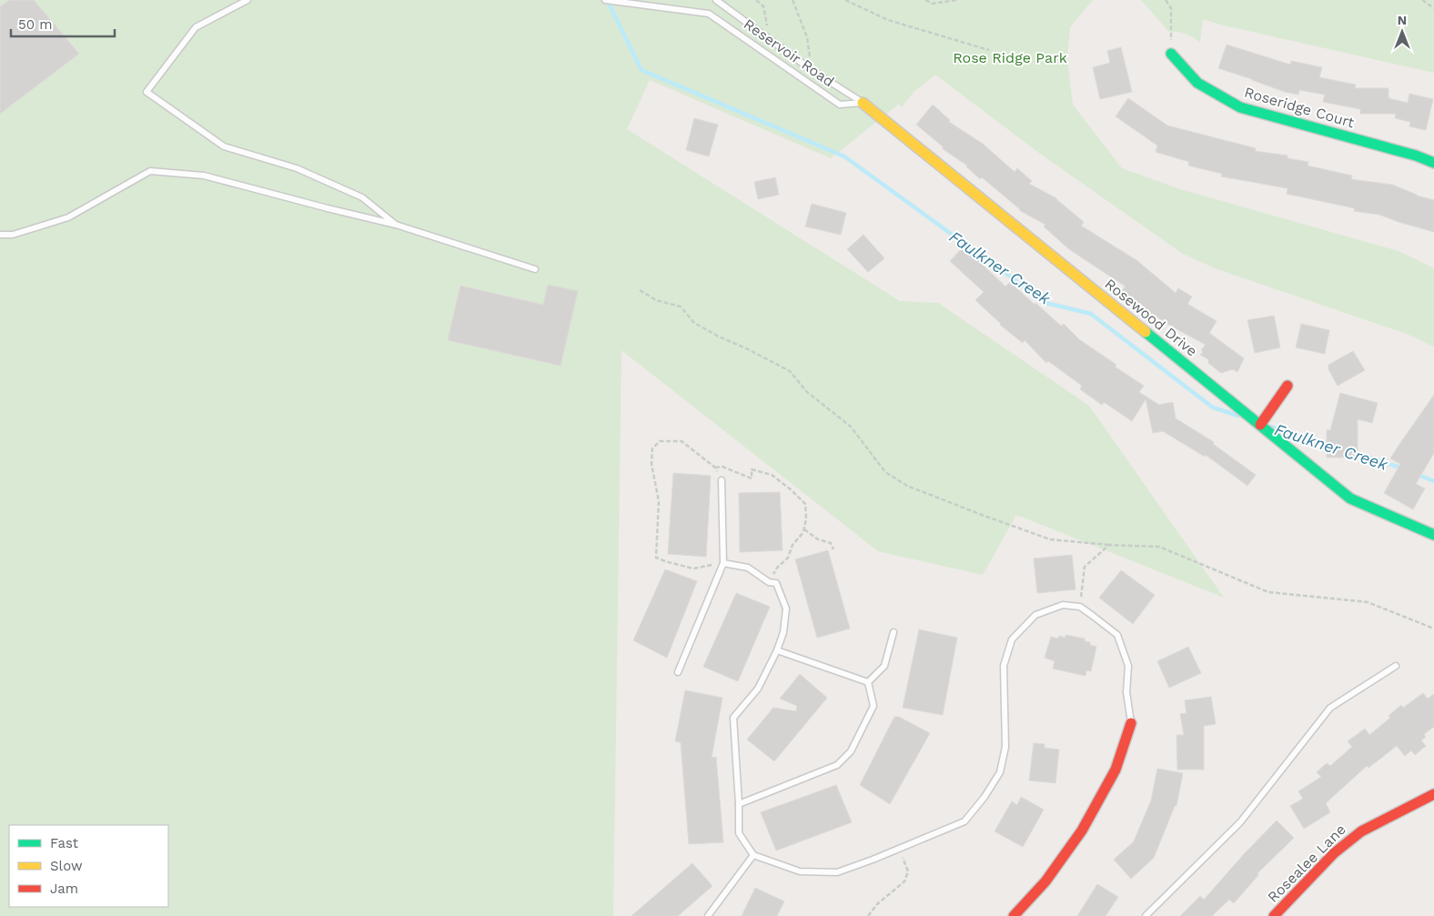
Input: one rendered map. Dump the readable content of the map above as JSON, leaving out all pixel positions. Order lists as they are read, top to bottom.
{
  "streets": {
    "street": ["Roseridge Court", "Rosewood Drive", "Rosealee Lane"],
    "lane": ["Reservoir Road"]
  },
  "crossings": [
    ["Reservoir Road", "Rosewood Drive"]
  ],
  "water": ["Faulkner Creek"],
  "parks": ["Rose Ridge Park"],
  "legend": ["Fast", "Slow", "Jam"],
  "scale_bar": "50 m",
  "north": "top"
}
